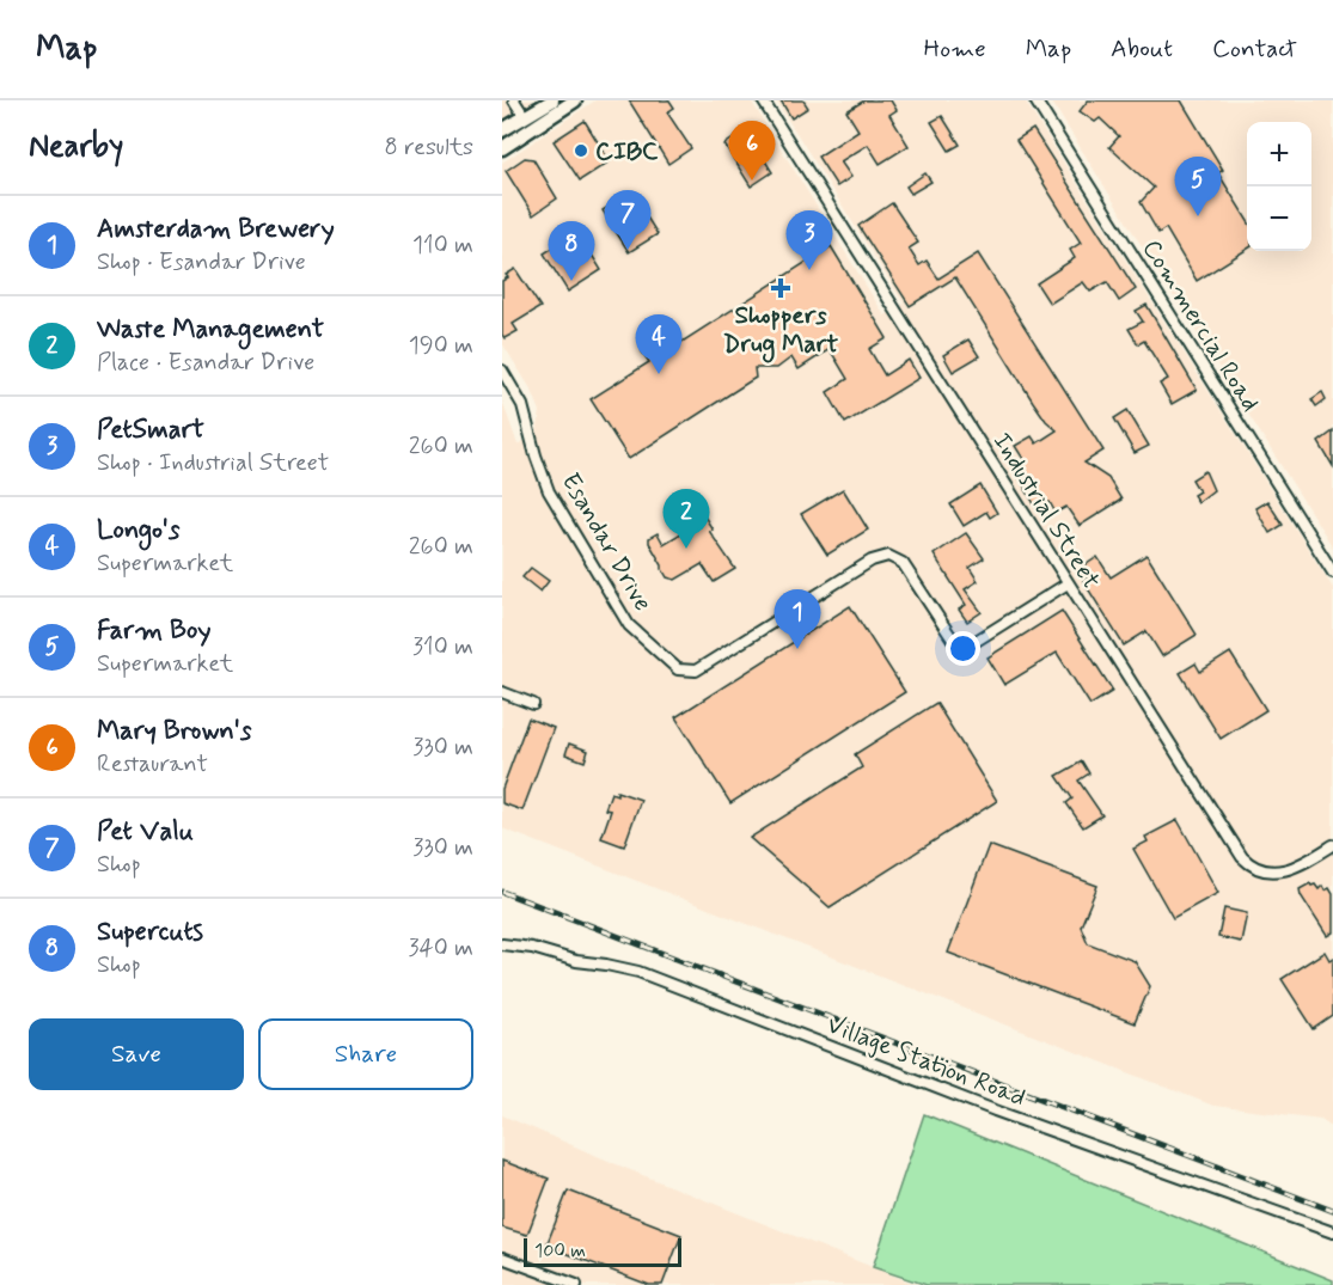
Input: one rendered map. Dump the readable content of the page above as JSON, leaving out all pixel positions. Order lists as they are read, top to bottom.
{
  "streets": {
    "street": [
      "Commercial Road",
      "Industrial Street",
      "Esandar Drive",
      "Village Station Road"
    ]
  },
  "crossings": [
    ["Industrial Street", "Esandar Drive"]
  ],
  "places": {
    "other": ["CIBC"],
    "health": ["Shoppers Drug Mart"]
  },
  "scale_bar": "100 m",
  "page": {
    "header": "Map",
    "nav": [
      "Home",
      "Map",
      "About",
      "Contact"
    ],
    "heading": ["Nearby", "8 results"],
    "pins": [
      "6",
      "5",
      "7",
      "3",
      "8",
      "4",
      "2",
      "1"
    ],
    "map_buttons": ["+", "−"],
    "list": [
      {
        "mark": "1",
        "name": "Amsterdam Brewery",
        "note": "Shop · Esandar Drive",
        "value": "110 m"
      },
      {
        "mark": "2",
        "name": "Waste Management",
        "note": "Place · Esandar Drive",
        "value": "190 m"
      },
      {
        "mark": "3",
        "name": "PetSmart",
        "note": "Shop · Industrial Street",
        "value": "260 m"
      },
      {
        "mark": "4",
        "name": "Longo's",
        "note": "Supermarket",
        "value": "260 m"
      },
      {
        "mark": "5",
        "name": "Farm Boy",
        "note": "Supermarket",
        "value": "310 m"
      },
      {
        "mark": "6",
        "name": "Mary Brown's",
        "note": "Restaurant",
        "value": "330 m"
      },
      {
        "mark": "7",
        "name": "Pet Valu",
        "note": "Shop",
        "value": "330 m"
      },
      {
        "mark": "8",
        "name": "Supercuts",
        "note": "Shop",
        "value": "340 m"
      }
    ],
    "buttons": ["Save", "Share"],
    "scale": "100 m"
  }
}
